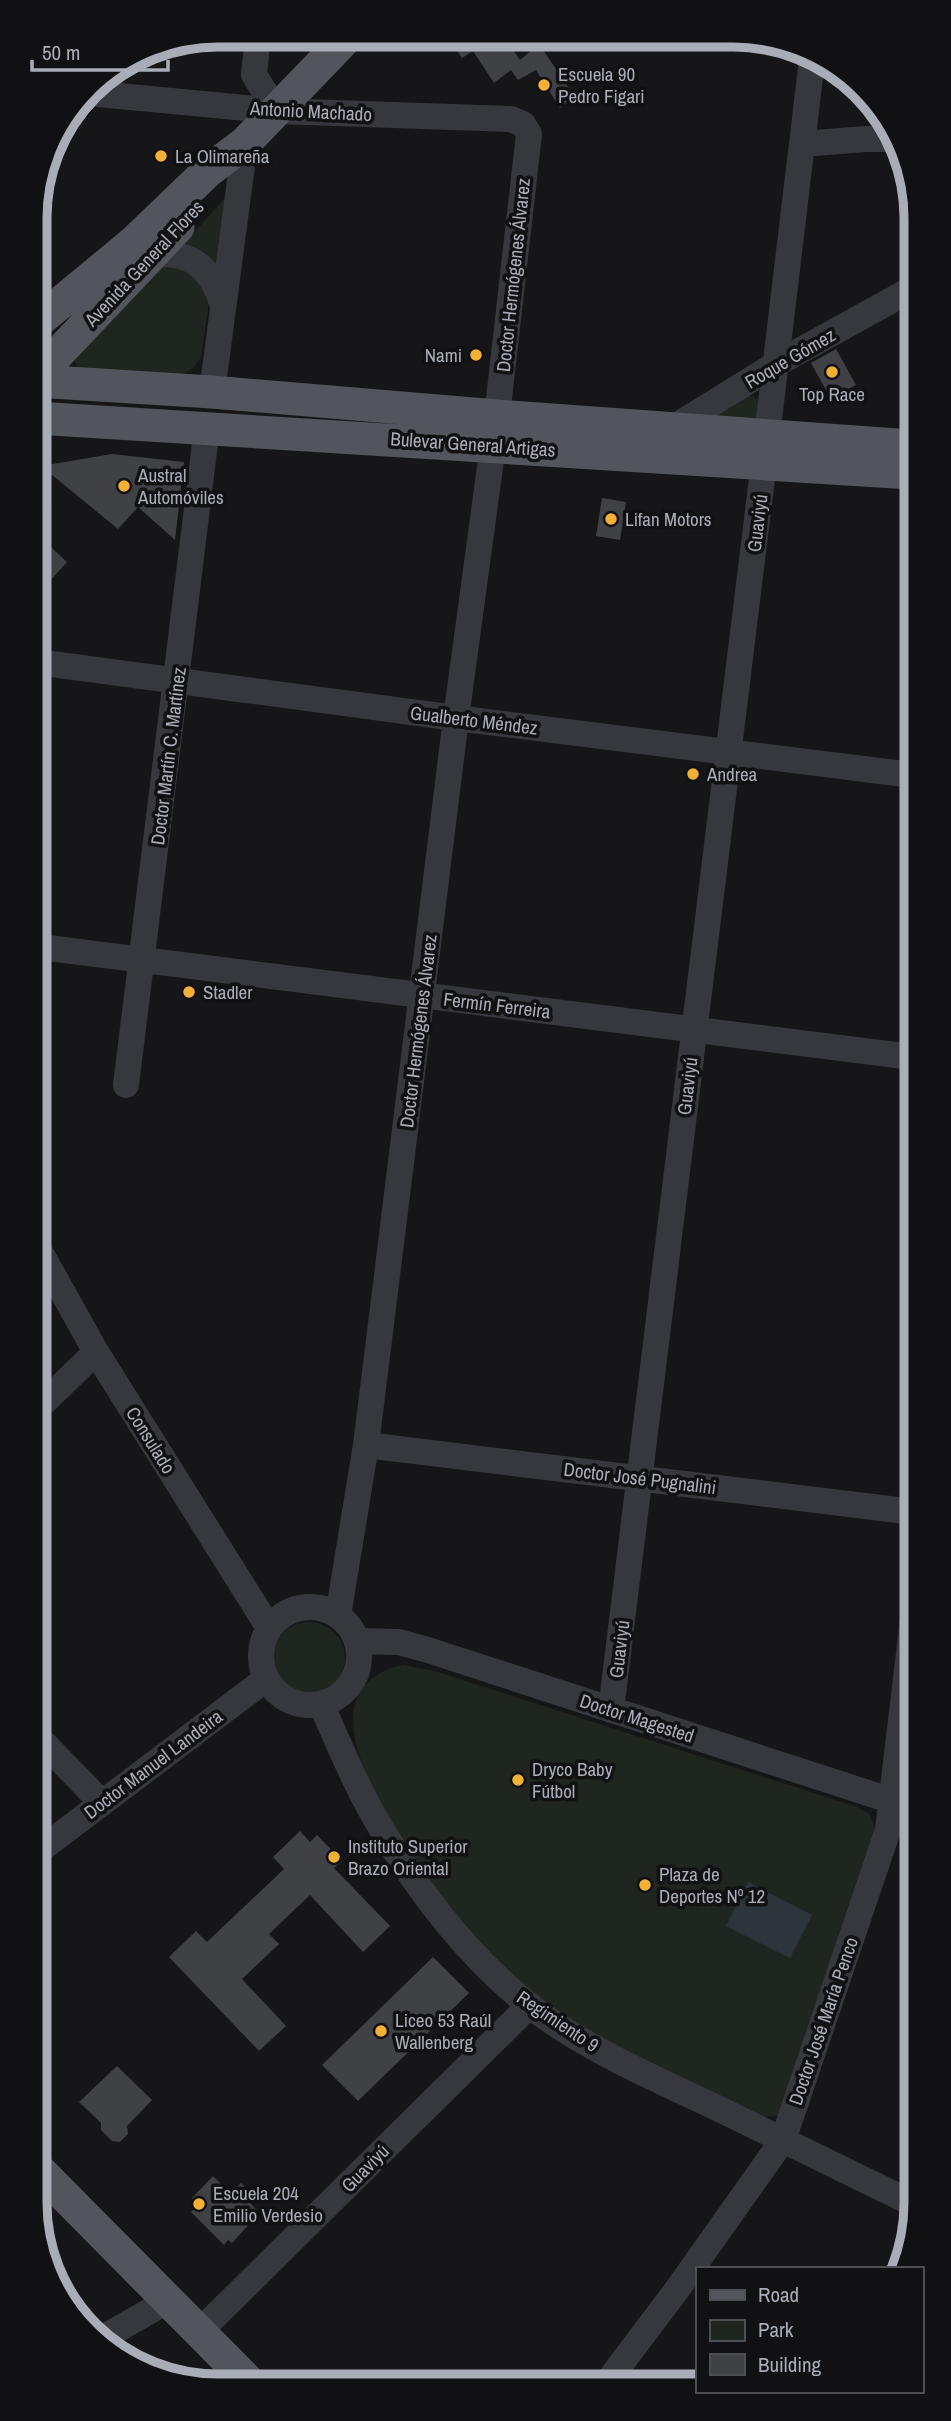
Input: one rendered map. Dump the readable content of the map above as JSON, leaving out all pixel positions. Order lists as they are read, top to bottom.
{
  "streets": {
    "main road": ["Avenida General Flores", "Bulevar General Artigas"],
    "street": [
      "Antonio Machado",
      "Doctor Hermógenes Álvarez",
      "Roque Gómez",
      "Guaviyú",
      "Gualberto Méndez",
      "Doctor Martín C. Martínez",
      "Fermín Ferreira",
      "Consulado",
      "Doctor José Pugnalini",
      "Doctor Magested",
      "Doctor Manuel Landeira",
      "Regimiento 9",
      "Doctor José María Penco"
    ]
  },
  "crossings": [
    ["Antonio Machado", "Avenida General Flores"],
    ["Antonio Machado", "Doctor Hermógenes Álvarez"],
    ["Doctor Hermógenes Álvarez", "Bulevar General Artigas"],
    ["Doctor Hermógenes Álvarez", "Gualberto Méndez"],
    ["Doctor Hermógenes Álvarez", "Fermín Ferreira"],
    ["Doctor Hermógenes Álvarez", "Consulado"],
    ["Doctor Hermógenes Álvarez", "Doctor José Pugnalini"],
    ["Doctor Hermógenes Álvarez", "Doctor Magested"],
    ["Doctor Hermógenes Álvarez", "Doctor Manuel Landeira"],
    ["Doctor Hermógenes Álvarez", "Regimiento 9"],
    ["Roque Gómez", "Bulevar General Artigas"],
    ["Roque Gómez", "Guaviyú"],
    ["Bulevar General Artigas", "Guaviyú"],
    ["Bulevar General Artigas", "Doctor Martín C. Martínez"],
    ["Guaviyú", "Gualberto Méndez"],
    ["Guaviyú", "Fermín Ferreira"],
    ["Guaviyú", "Doctor José Pugnalini"],
    ["Guaviyú", "Doctor Magested"],
    ["Guaviyú", "Regimiento 9"],
    ["Gualberto Méndez", "Doctor Martín C. Martínez"],
    ["Doctor Martín C. Martínez", "Fermín Ferreira"],
    ["Consulado", "Doctor Magested"],
    ["Consulado", "Doctor Manuel Landeira"],
    ["Consulado", "Regimiento 9"],
    ["Doctor Magested", "Doctor Manuel Landeira"],
    ["Doctor Magested", "Regimiento 9"],
    ["Doctor Manuel Landeira", "Regimiento 9"],
    ["Regimiento 9", "Doctor José María Penco"]
  ],
  "places": [
    "Escuela 90 Pedro Figari",
    "La Olimareña",
    "Nami",
    "Top Race",
    "Austral Automóviles",
    "Lifan Motors",
    "Andrea",
    "Stadler",
    "Dryco Baby Fútbol",
    "Instituto Superior Brazo Oriental",
    "Plaza de Deportes Nº 12",
    "Liceo 53 Raúl Wallenberg",
    "Escuela 204 Emilio Verdesio"
  ],
  "legend": ["Road", "Park", "Building"],
  "scale_bar": "50 m"
}
